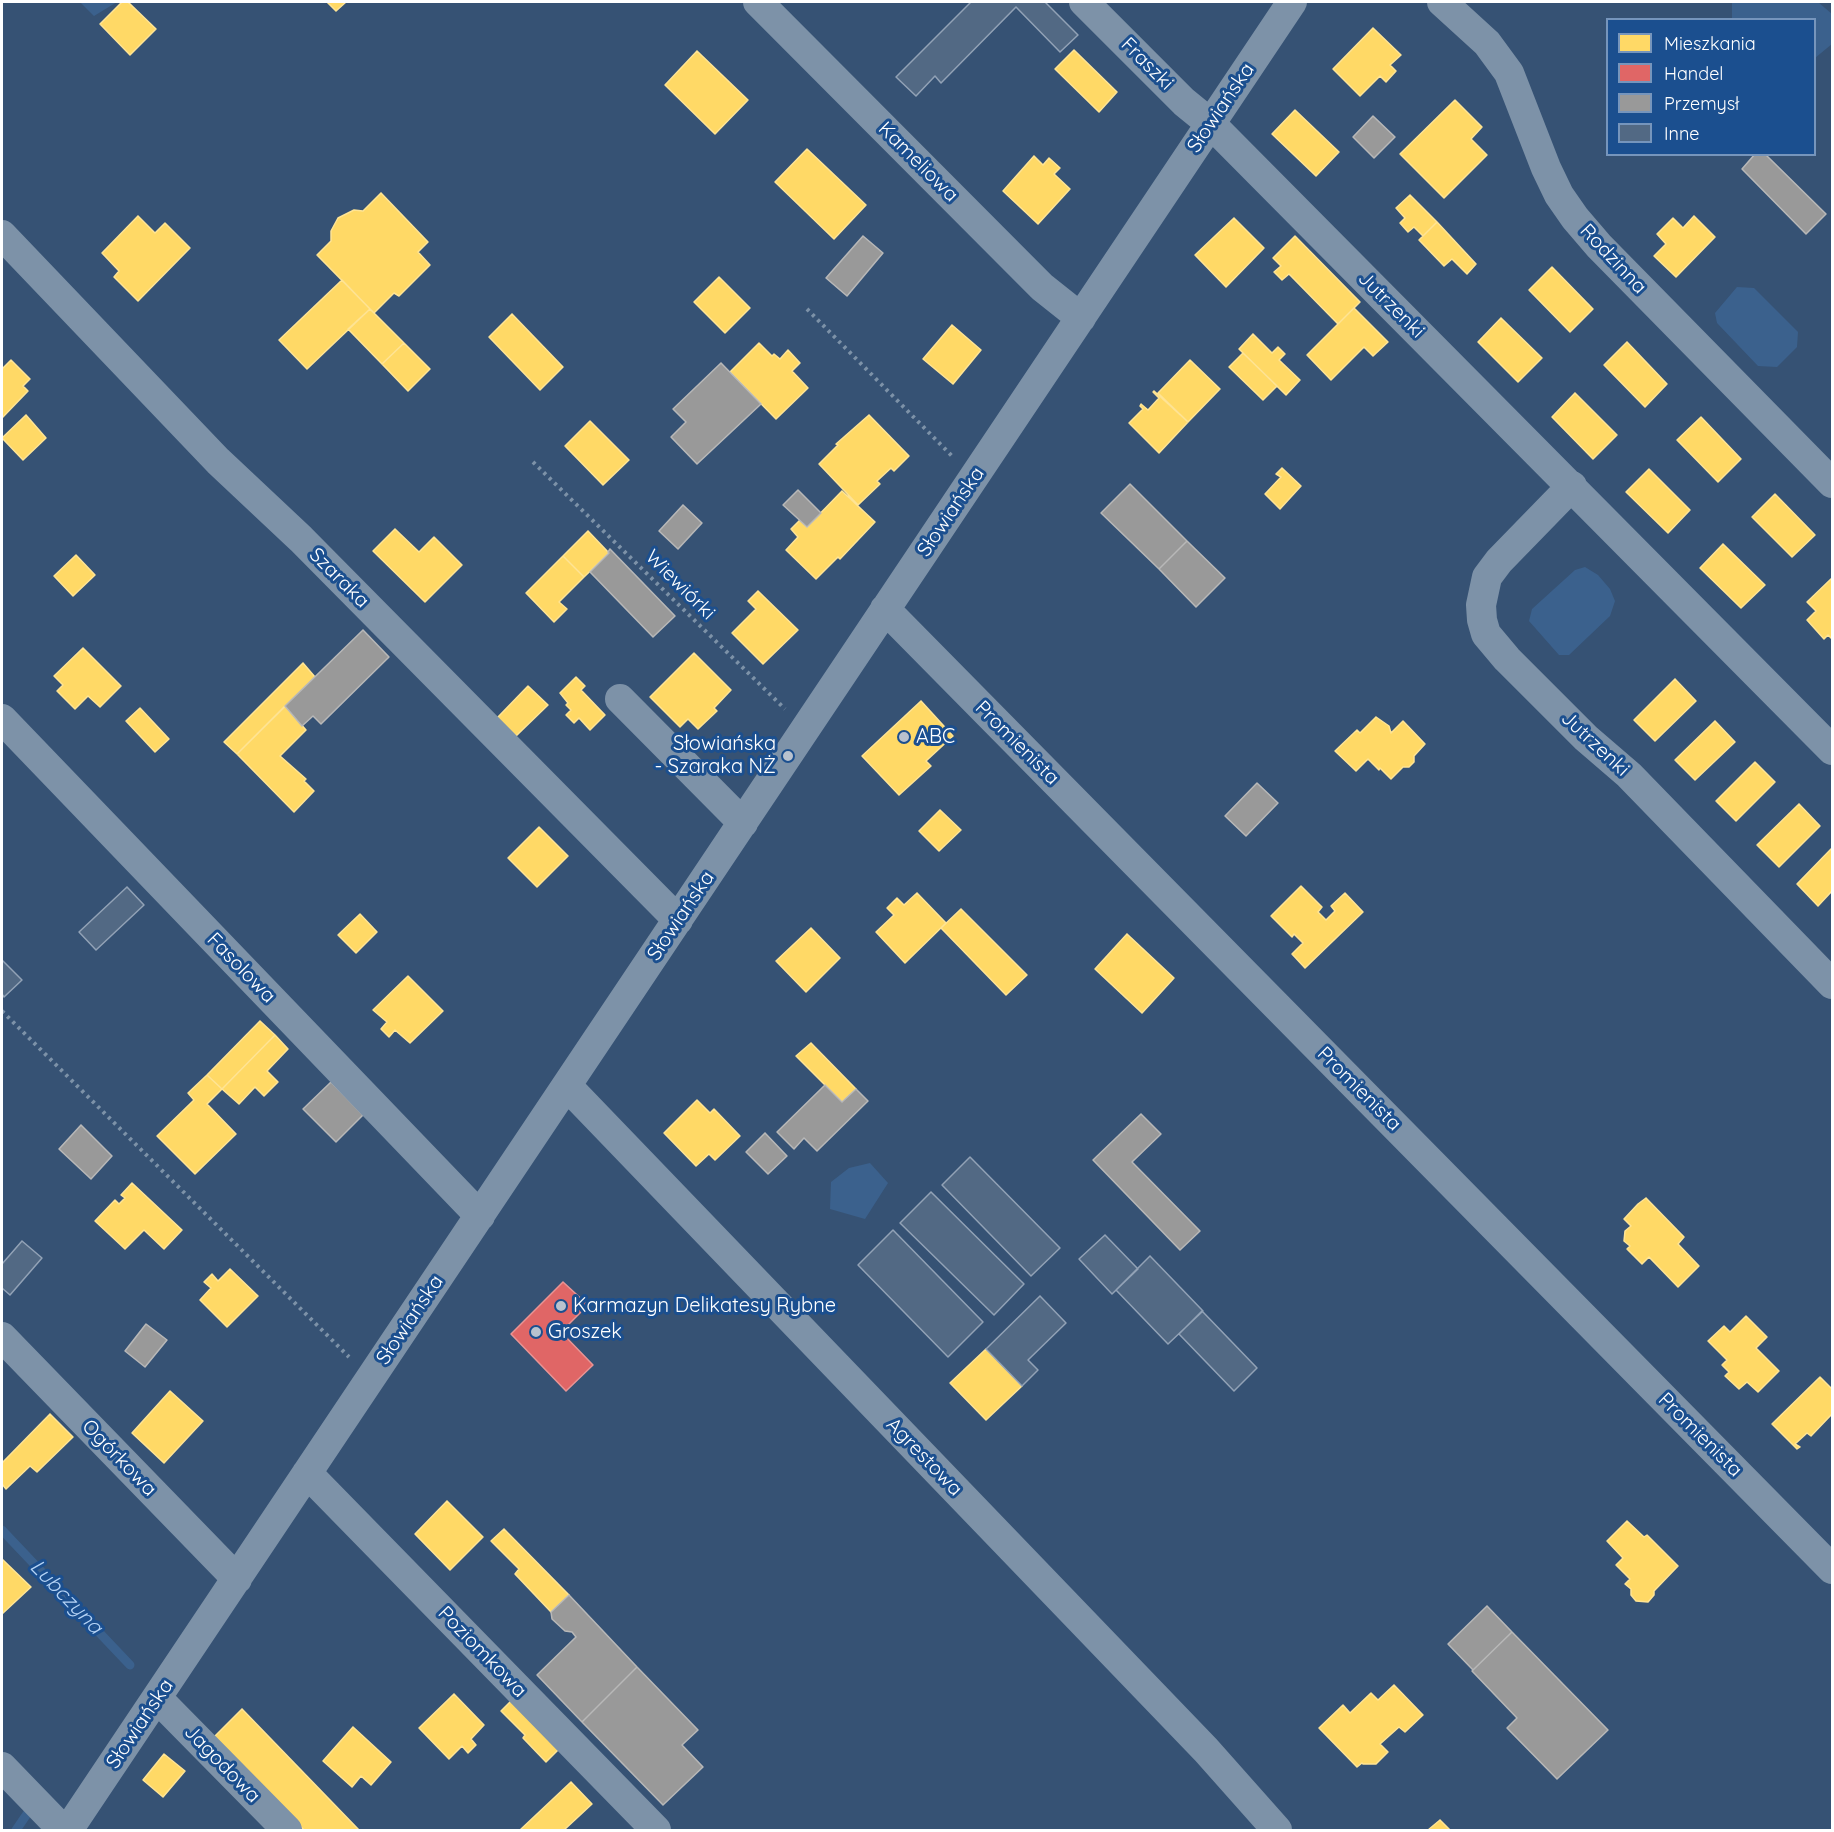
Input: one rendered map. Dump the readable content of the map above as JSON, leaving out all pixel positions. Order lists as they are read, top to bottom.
{
  "streets": {
    "street": [
      "Fraszki",
      "Słowiańska",
      "Kameliowa",
      "Rodzinna",
      "Jutrzenki",
      "Szaraka",
      "Promienista",
      "Fasolowa",
      "Agrestowa",
      "Ogórkowa",
      "Poziomkowa",
      "Jagodowa"
    ],
    "path": ["Wiewiórki"]
  },
  "crossings": [
    ["Fraszki", "Słowiańska"],
    ["Fraszki", "Jutrzenki"],
    ["Słowiańska", "Kameliowa"],
    ["Słowiańska", "Jutrzenki"],
    ["Słowiańska", "Szaraka"],
    ["Słowiańska", "Wiewiórki"],
    ["Słowiańska", "Promienista"],
    ["Słowiańska", "Fasolowa"],
    ["Słowiańska", "Agrestowa"],
    ["Słowiańska", "Ogórkowa"],
    ["Słowiańska", "Poziomkowa"],
    ["Słowiańska", "Jagodowa"]
  ],
  "water": ["Lubczyna"],
  "places": [
    "ABC",
    "Słowiańska - Szaraka NŻ",
    "Karmazyn Delikatesy Rybne",
    "Groszek"
  ],
  "legend": [
    "Mieszkania",
    "Handel",
    "Przemysł",
    "Inne"
  ]
}
